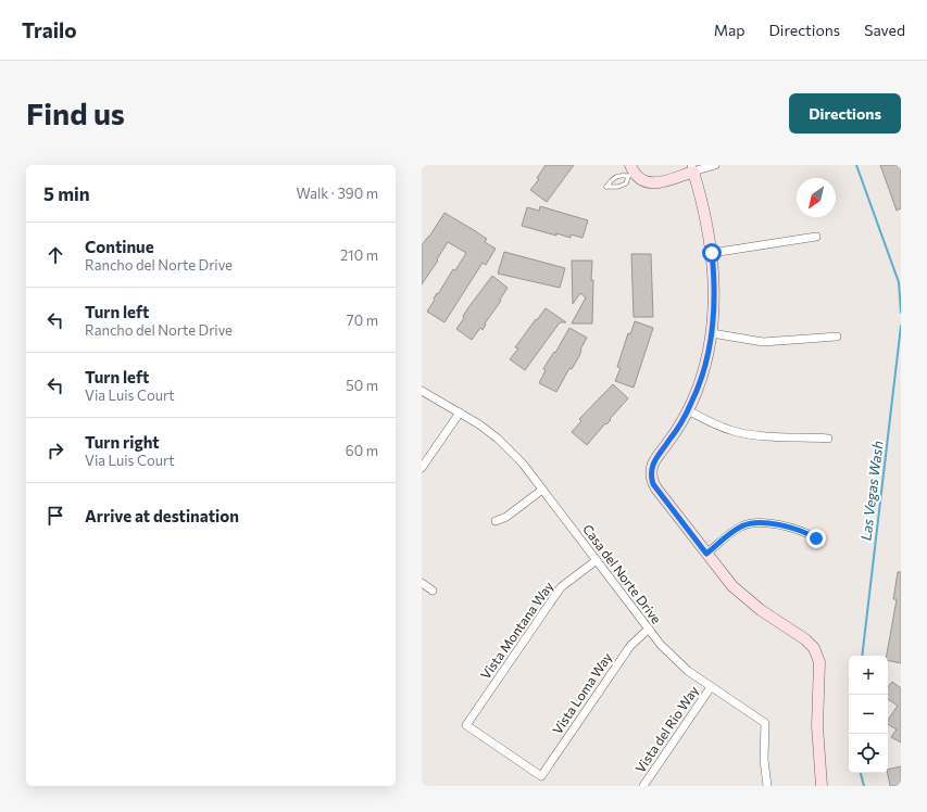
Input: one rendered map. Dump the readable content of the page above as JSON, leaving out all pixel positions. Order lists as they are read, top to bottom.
{
  "streets": {
    "street": [
      "Casa del Norte Drive",
      "Vista Montana Way",
      "Vista Loma Way",
      "Vista del Rio Way"
    ]
  },
  "crossings": [
    ["Casa del Norte Drive", "Vista Montana Way"],
    ["Casa del Norte Drive", "Vista Loma Way"],
    ["Casa del Norte Drive", "Vista del Rio Way"],
    ["Vista Montana Way", "Vista Loma Way"]
  ],
  "water": ["Las Vegas Wash"],
  "north": "bottom left",
  "page": {
    "header": "Trailo",
    "nav": ["Map", "Directions", "Saved"],
    "buttons": "Directions",
    "title": "Find us",
    "heading": ["5 min", "Walk · 390 m"],
    "list": [
      ["Continue", "Rancho del Norte Drive", "210 m"],
      ["Turn left", "Rancho del Norte Drive", "70 m"],
      ["Turn left", "Via Luis Court", "50 m"],
      ["Turn right", "Via Luis Court", "60 m"],
      "Arrive at destination"
    ],
    "map_buttons": ["+", "−"]
  }
}
